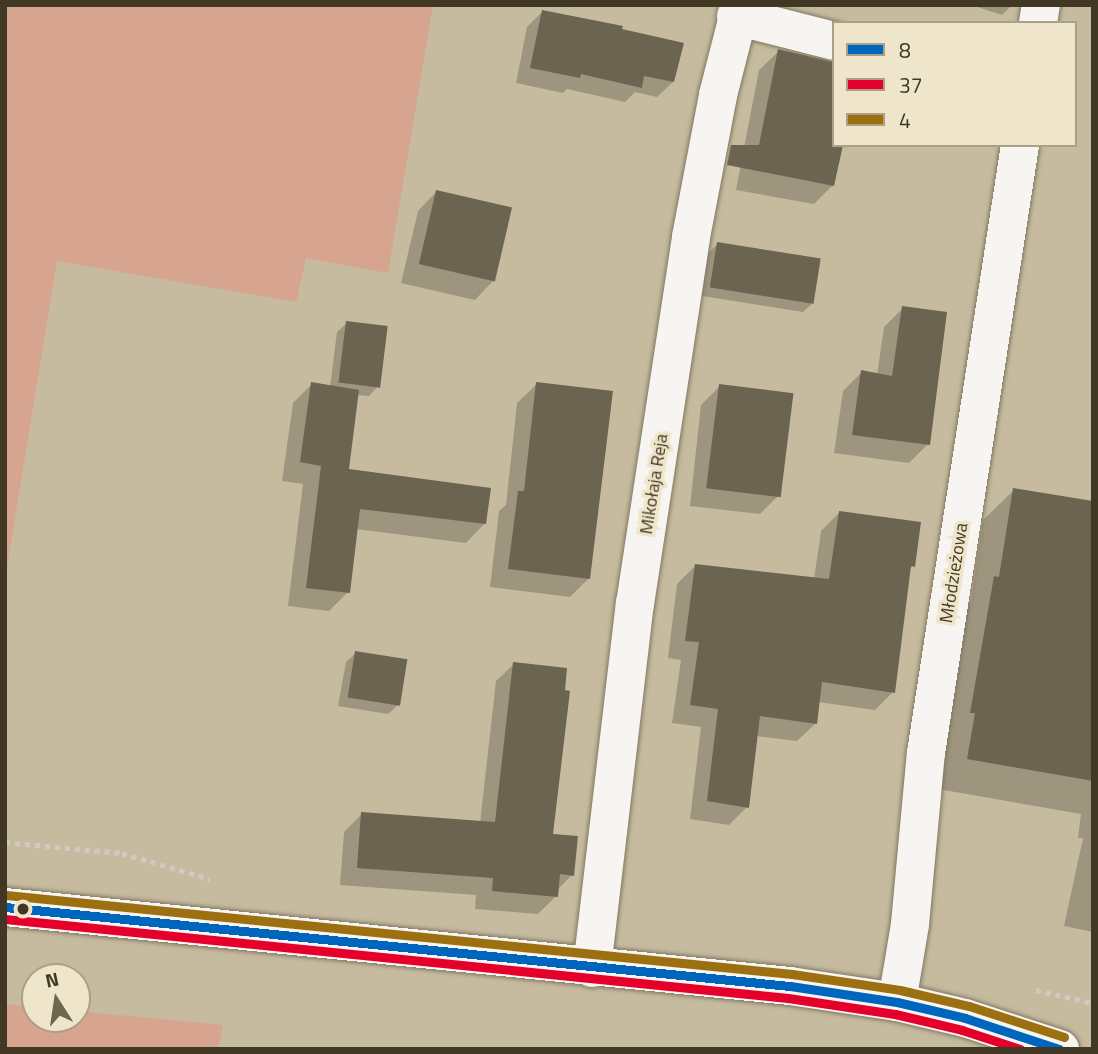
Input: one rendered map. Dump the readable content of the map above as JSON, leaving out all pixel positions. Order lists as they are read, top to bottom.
{
  "streets": {
    "street": ["Mikołaja Reja", "Młodzieżowa"]
  },
  "lines": ["transit line 4", "transit line 8", "transit line 37"],
  "legend": ["8", "37", "4"],
  "north": "top"
}
